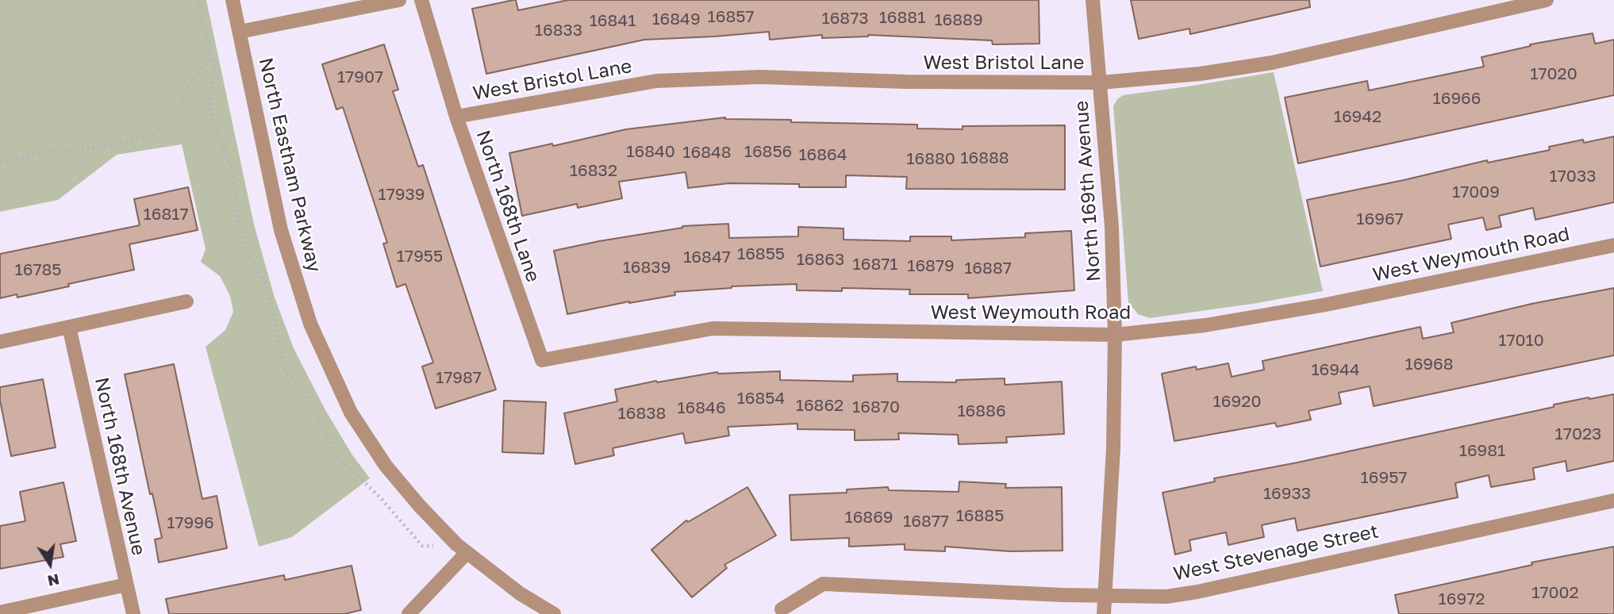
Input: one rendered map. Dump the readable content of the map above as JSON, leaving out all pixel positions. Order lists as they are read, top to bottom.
{
  "streets": {
    "street": [
      "West Bristol Lane",
      "North Eastham Parkway",
      "North 169th Avenue",
      "North 168th Lane",
      "West Weymouth Road",
      "North 168th Avenue",
      "West Stevenage Street"
    ]
  },
  "crossings": [
    ["West Bristol Lane", "North 169th Avenue"],
    ["West Bristol Lane", "North 168th Lane"],
    ["North 169th Avenue", "West Weymouth Road"],
    ["North 169th Avenue", "West Stevenage Street"],
    ["North 168th Lane", "West Weymouth Road"]
  ],
  "house_numbers": [
    "16857",
    "16881",
    "16873",
    "16849",
    "16889",
    "16841",
    "16833",
    "17020",
    "17907",
    "16966",
    "16942",
    "16840",
    "16856",
    "16848",
    "16864",
    "16888",
    "16880",
    "16832",
    "17033",
    "17009",
    "17939",
    "16817",
    "16967",
    "16855",
    "17955",
    "16847",
    "16863",
    "16871",
    "16879",
    "16839",
    "16887",
    "16785",
    "17010",
    "16968",
    "16944",
    "17987",
    "16854",
    "16920",
    "16862",
    "16870",
    "16846",
    "16886",
    "16838",
    "17023",
    "16981",
    "16957",
    "16933",
    "16885",
    "16869",
    "16877",
    "17996",
    "17002",
    "16972"
  ],
  "north": "bottom"
}
